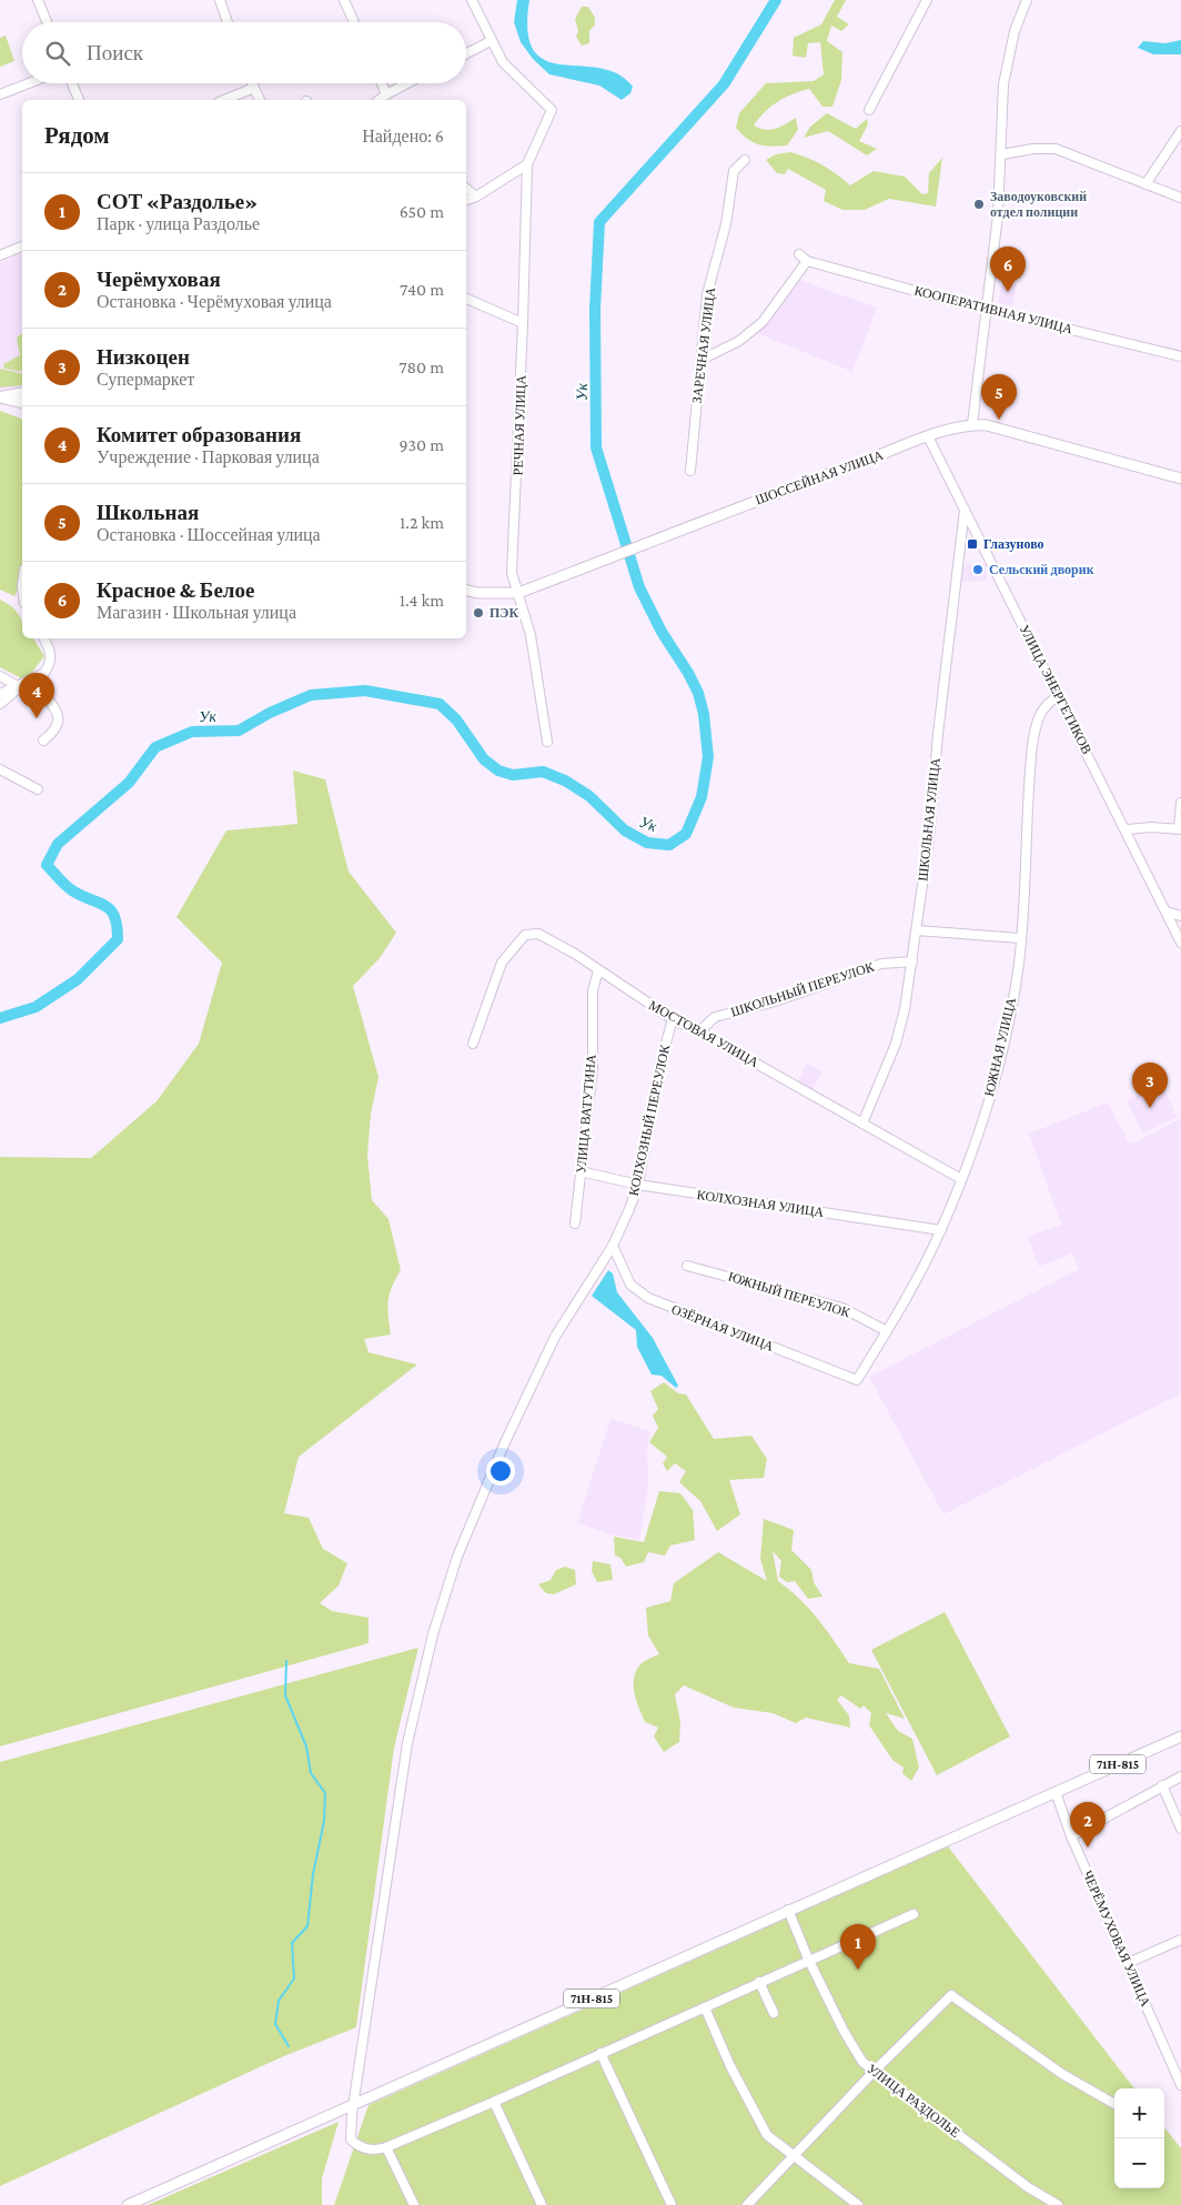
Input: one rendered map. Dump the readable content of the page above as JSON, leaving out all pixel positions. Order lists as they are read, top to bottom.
{
  "streets": {
    "main road": ["ШОССЕЙНАЯ УЛИЦА", "71Н-815"],
    "street": [
      "КООПЕРАТИВНАЯ УЛИЦА",
      "ЗАРЕЧНАЯ УЛИЦА",
      "РЕЧНАЯ УЛИЦА",
      "УЛИЦА ЭНЕРГЕТИКОВ",
      "ШКОЛЬНАЯ УЛИЦА",
      "ШКОЛЬНЫЙ ПЕРЕУЛОК",
      "МОСТОВАЯ УЛИЦА",
      "ЮЖНАЯ УЛИЦА",
      "УЛИЦА ВАТУТИНА",
      "КОЛХОЗНЫЙ ПЕРЕУЛОК",
      "КОЛХОЗНАЯ УЛИЦА",
      "ЮЖНЫЙ ПЕРЕУЛОК",
      "ОЗЁРНАЯ УЛИЦА",
      "ЧЕРЁМУХОВАЯ УЛИЦА",
      "УЛИЦА РАЗДОЛЬЕ"
    ]
  },
  "crossings": [
    ["РЕЧНАЯ УЛИЦА", "ШОССЕЙНАЯ УЛИЦА"],
    ["ШОССЕЙНАЯ УЛИЦА", "УЛИЦА ЭНЕРГЕТИКОВ"],
    ["УЛИЦА ЭНЕРГЕТИКОВ", "ШКОЛЬНАЯ УЛИЦА"],
    ["УЛИЦА ЭНЕРГЕТИКОВ", "ЮЖНАЯ УЛИЦА"],
    ["ШКОЛЬНАЯ УЛИЦА", "ШКОЛЬНЫЙ ПЕРЕУЛОК"],
    ["ШКОЛЬНАЯ УЛИЦА", "МОСТОВАЯ УЛИЦА"],
    ["ШКОЛЬНЫЙ ПЕРЕУЛОК", "МОСТОВАЯ УЛИЦА"],
    ["МОСТОВАЯ УЛИЦА", "ЮЖНАЯ УЛИЦА"],
    ["МОСТОВАЯ УЛИЦА", "УЛИЦА ВАТУТИНА"],
    ["МОСТОВАЯ УЛИЦА", "КОЛХОЗНЫЙ ПЕРЕУЛОК"],
    ["ЮЖНАЯ УЛИЦА", "КОЛХОЗНАЯ УЛИЦА"],
    ["ЮЖНАЯ УЛИЦА", "ЮЖНЫЙ ПЕРЕУЛОК"],
    ["ЮЖНАЯ УЛИЦА", "ОЗЁРНАЯ УЛИЦА"],
    ["УЛИЦА ВАТУТИНА", "КОЛХОЗНАЯ УЛИЦА"],
    ["КОЛХОЗНЫЙ ПЕРЕУЛОК", "КОЛХОЗНАЯ УЛИЦА"],
    ["КОЛХОЗНЫЙ ПЕРЕУЛОК", "ОЗЁРНАЯ УЛИЦА"],
    ["КОЛХОЗНЫЙ ПЕРЕУЛОК", "71Н-815"],
    ["71Н-815", "ЧЕРЁМУХОВАЯ УЛИЦА"],
    ["71Н-815", "УЛИЦА РАЗДОЛЬЕ"]
  ],
  "water": ["Ук"],
  "places": {
    "other": ["Заводоуковский отдел полиции", "Сельский дворик", "ПЭК"],
    "transit": ["Глазуново"]
  },
  "page": {
    "search": "Поиск",
    "heading": ["Рядом", "Найдено: 6"],
    "list": [
      {
        "mark": "1",
        "name": "СОТ «Раздолье»",
        "note": "Парк · улица Раздолье",
        "value": "650 m"
      },
      {
        "mark": "2",
        "name": "Черёмуховая",
        "note": "Остановка · Черёмуховая улица",
        "value": "740 m"
      },
      {
        "mark": "3",
        "name": "Низкоцен",
        "note": "Супермаркет",
        "value": "780 m"
      },
      {
        "mark": "4",
        "name": "Комитет образования",
        "note": "Учреждение · Парковая улица",
        "value": "930 m"
      },
      {
        "mark": "5",
        "name": "Школьная",
        "note": "Остановка · Шоссейная улица",
        "value": "1.2 km"
      },
      {
        "mark": "6",
        "name": "Красное & Белое",
        "note": "Магазин · Школьная улица",
        "value": "1.4 km"
      }
    ],
    "pins": [
      "6",
      "5",
      "4",
      "3",
      "2",
      "1"
    ],
    "map_buttons": ["+", "−"]
  }
}
